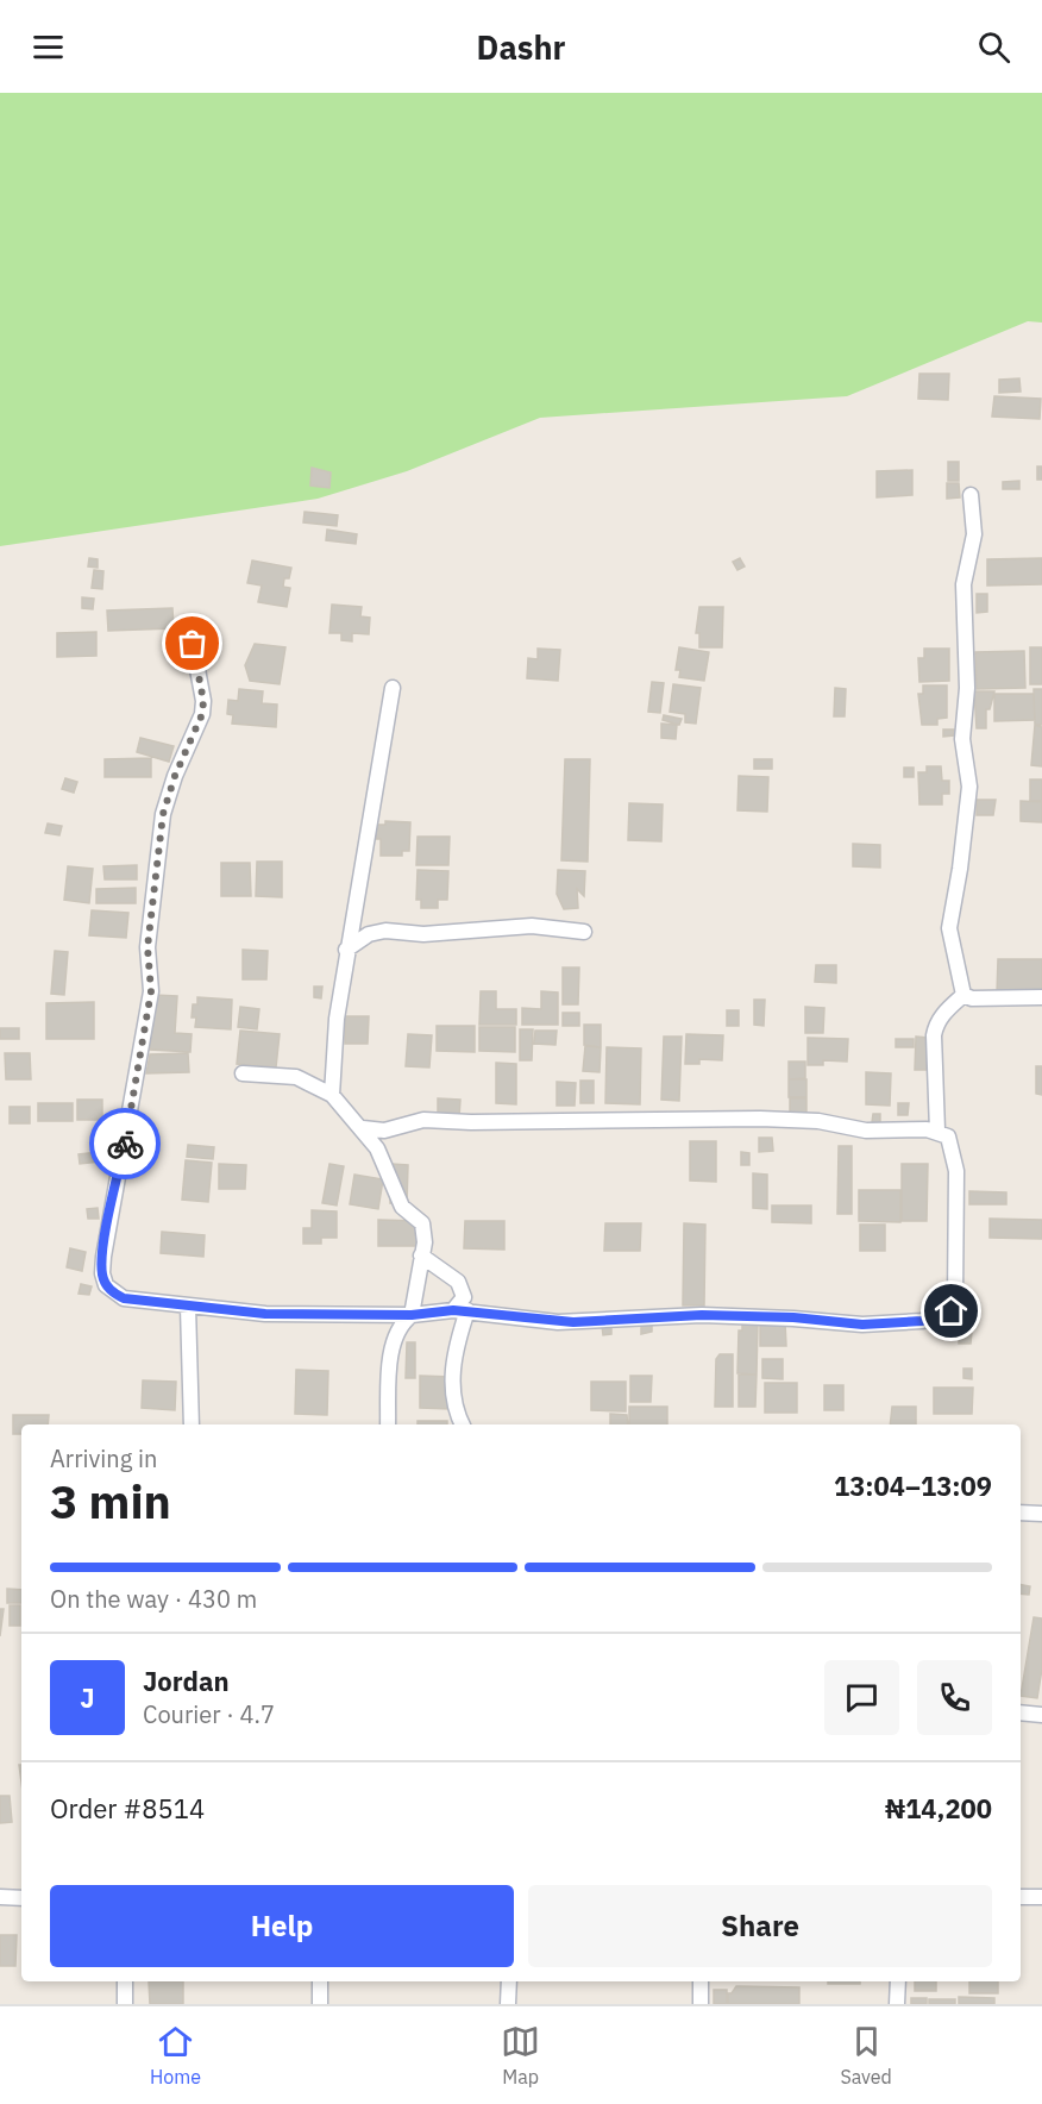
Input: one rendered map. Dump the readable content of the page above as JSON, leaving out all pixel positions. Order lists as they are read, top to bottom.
{
  "page": {
    "header": "Dashr",
    "heading": ["3 min", "Arriving in", "13:04–13:09"],
    "panel": [
      "Jordan",
      "Courier · 4.7",
      "Order #8514",
      "₦14,200"
    ],
    "bar": "On the way · 430 m",
    "round": "J",
    "buttons": ["Help", "Share"],
    "tabs": ["Home", "Map", "Saved"]
  }
}
